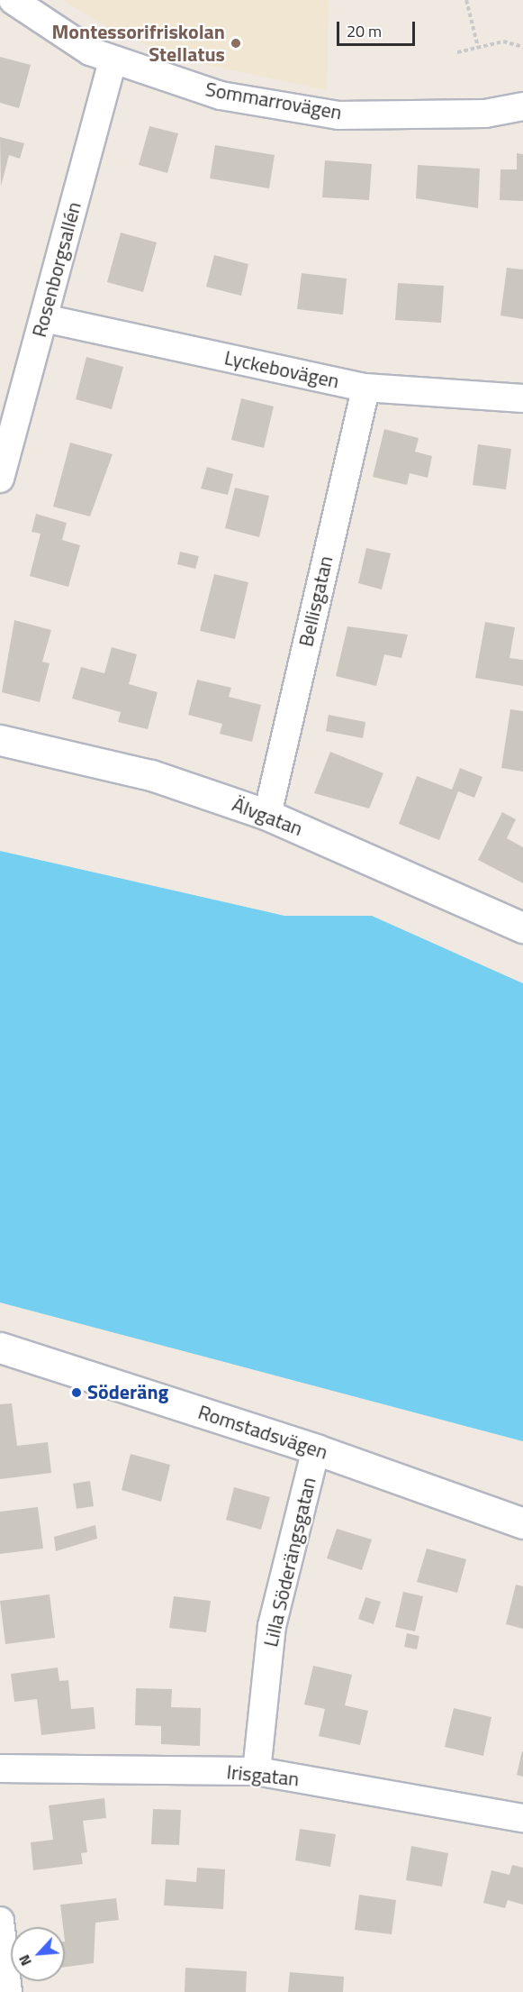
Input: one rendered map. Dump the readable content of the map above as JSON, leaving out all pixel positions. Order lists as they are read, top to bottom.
{
  "streets": {
    "street": [
      "Sommarrovägen",
      "Rosenborgsallén",
      "Lyckebovägen",
      "Bellisgatan",
      "Älvgatan",
      "Romstadsvägen",
      "Lilla Söderängsgatan",
      "Irisgatan"
    ]
  },
  "crossings": [
    ["Sommarrovägen", "Rosenborgsallén"],
    ["Rosenborgsallén", "Lyckebovägen"],
    ["Lyckebovägen", "Bellisgatan"],
    ["Bellisgatan", "Älvgatan"],
    ["Romstadsvägen", "Lilla Söderängsgatan"],
    ["Lilla Söderängsgatan", "Irisgatan"]
  ],
  "places": ["Montessorifriskolan Stellatus", "Söderäng"],
  "scale_bar": "20 m",
  "north": "bottom left"
}
